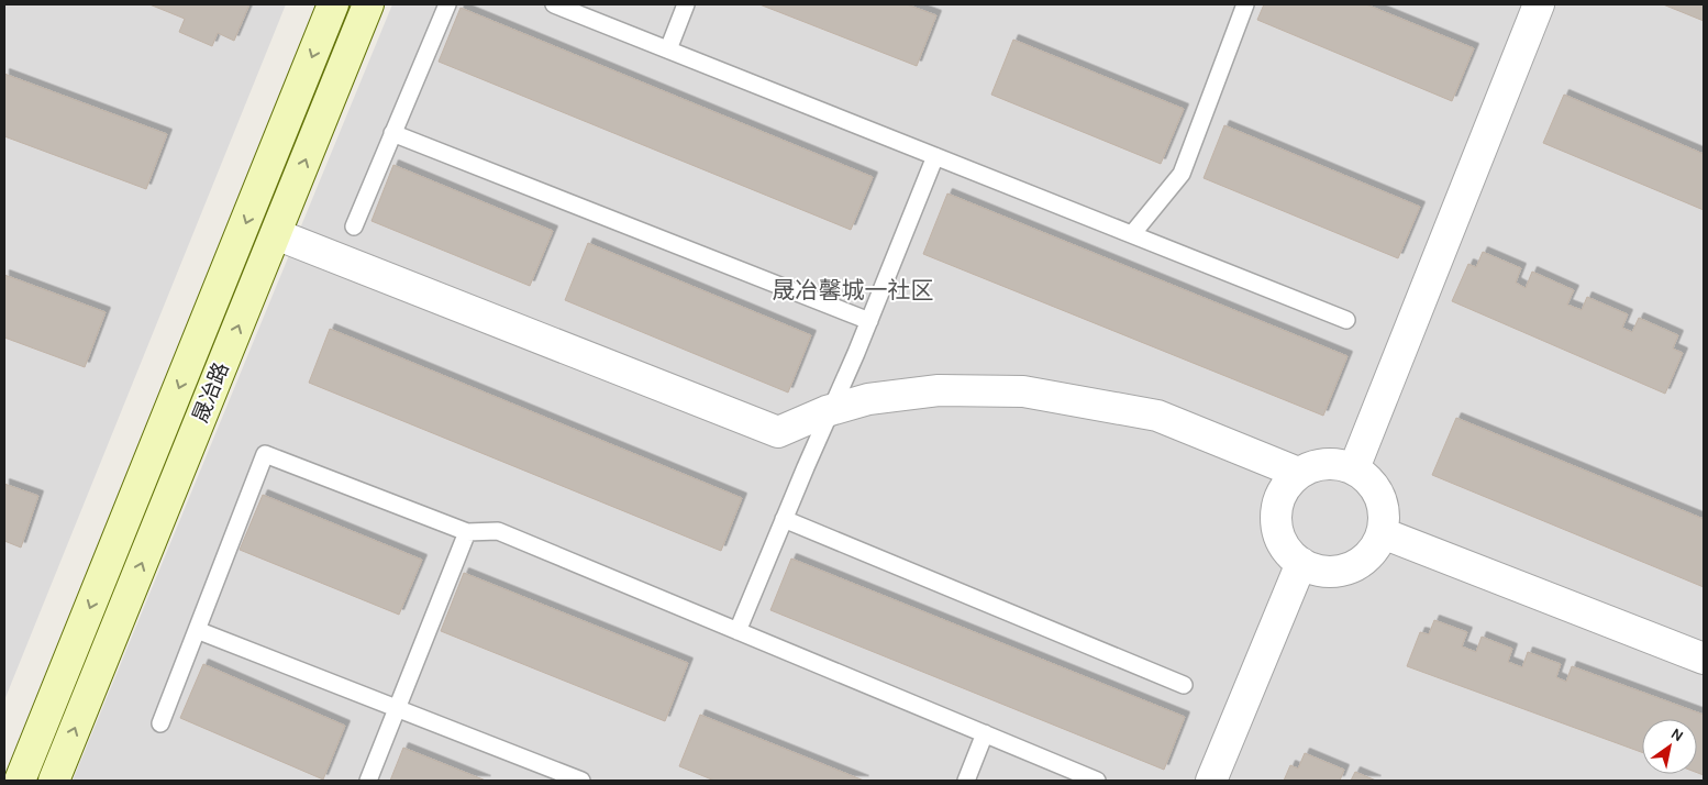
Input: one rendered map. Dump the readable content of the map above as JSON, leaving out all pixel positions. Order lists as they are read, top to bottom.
{
  "streets": {
    "street": ["晟冶路"]
  },
  "districts": ["晟冶馨城一社区"],
  "north": "top right"
}
